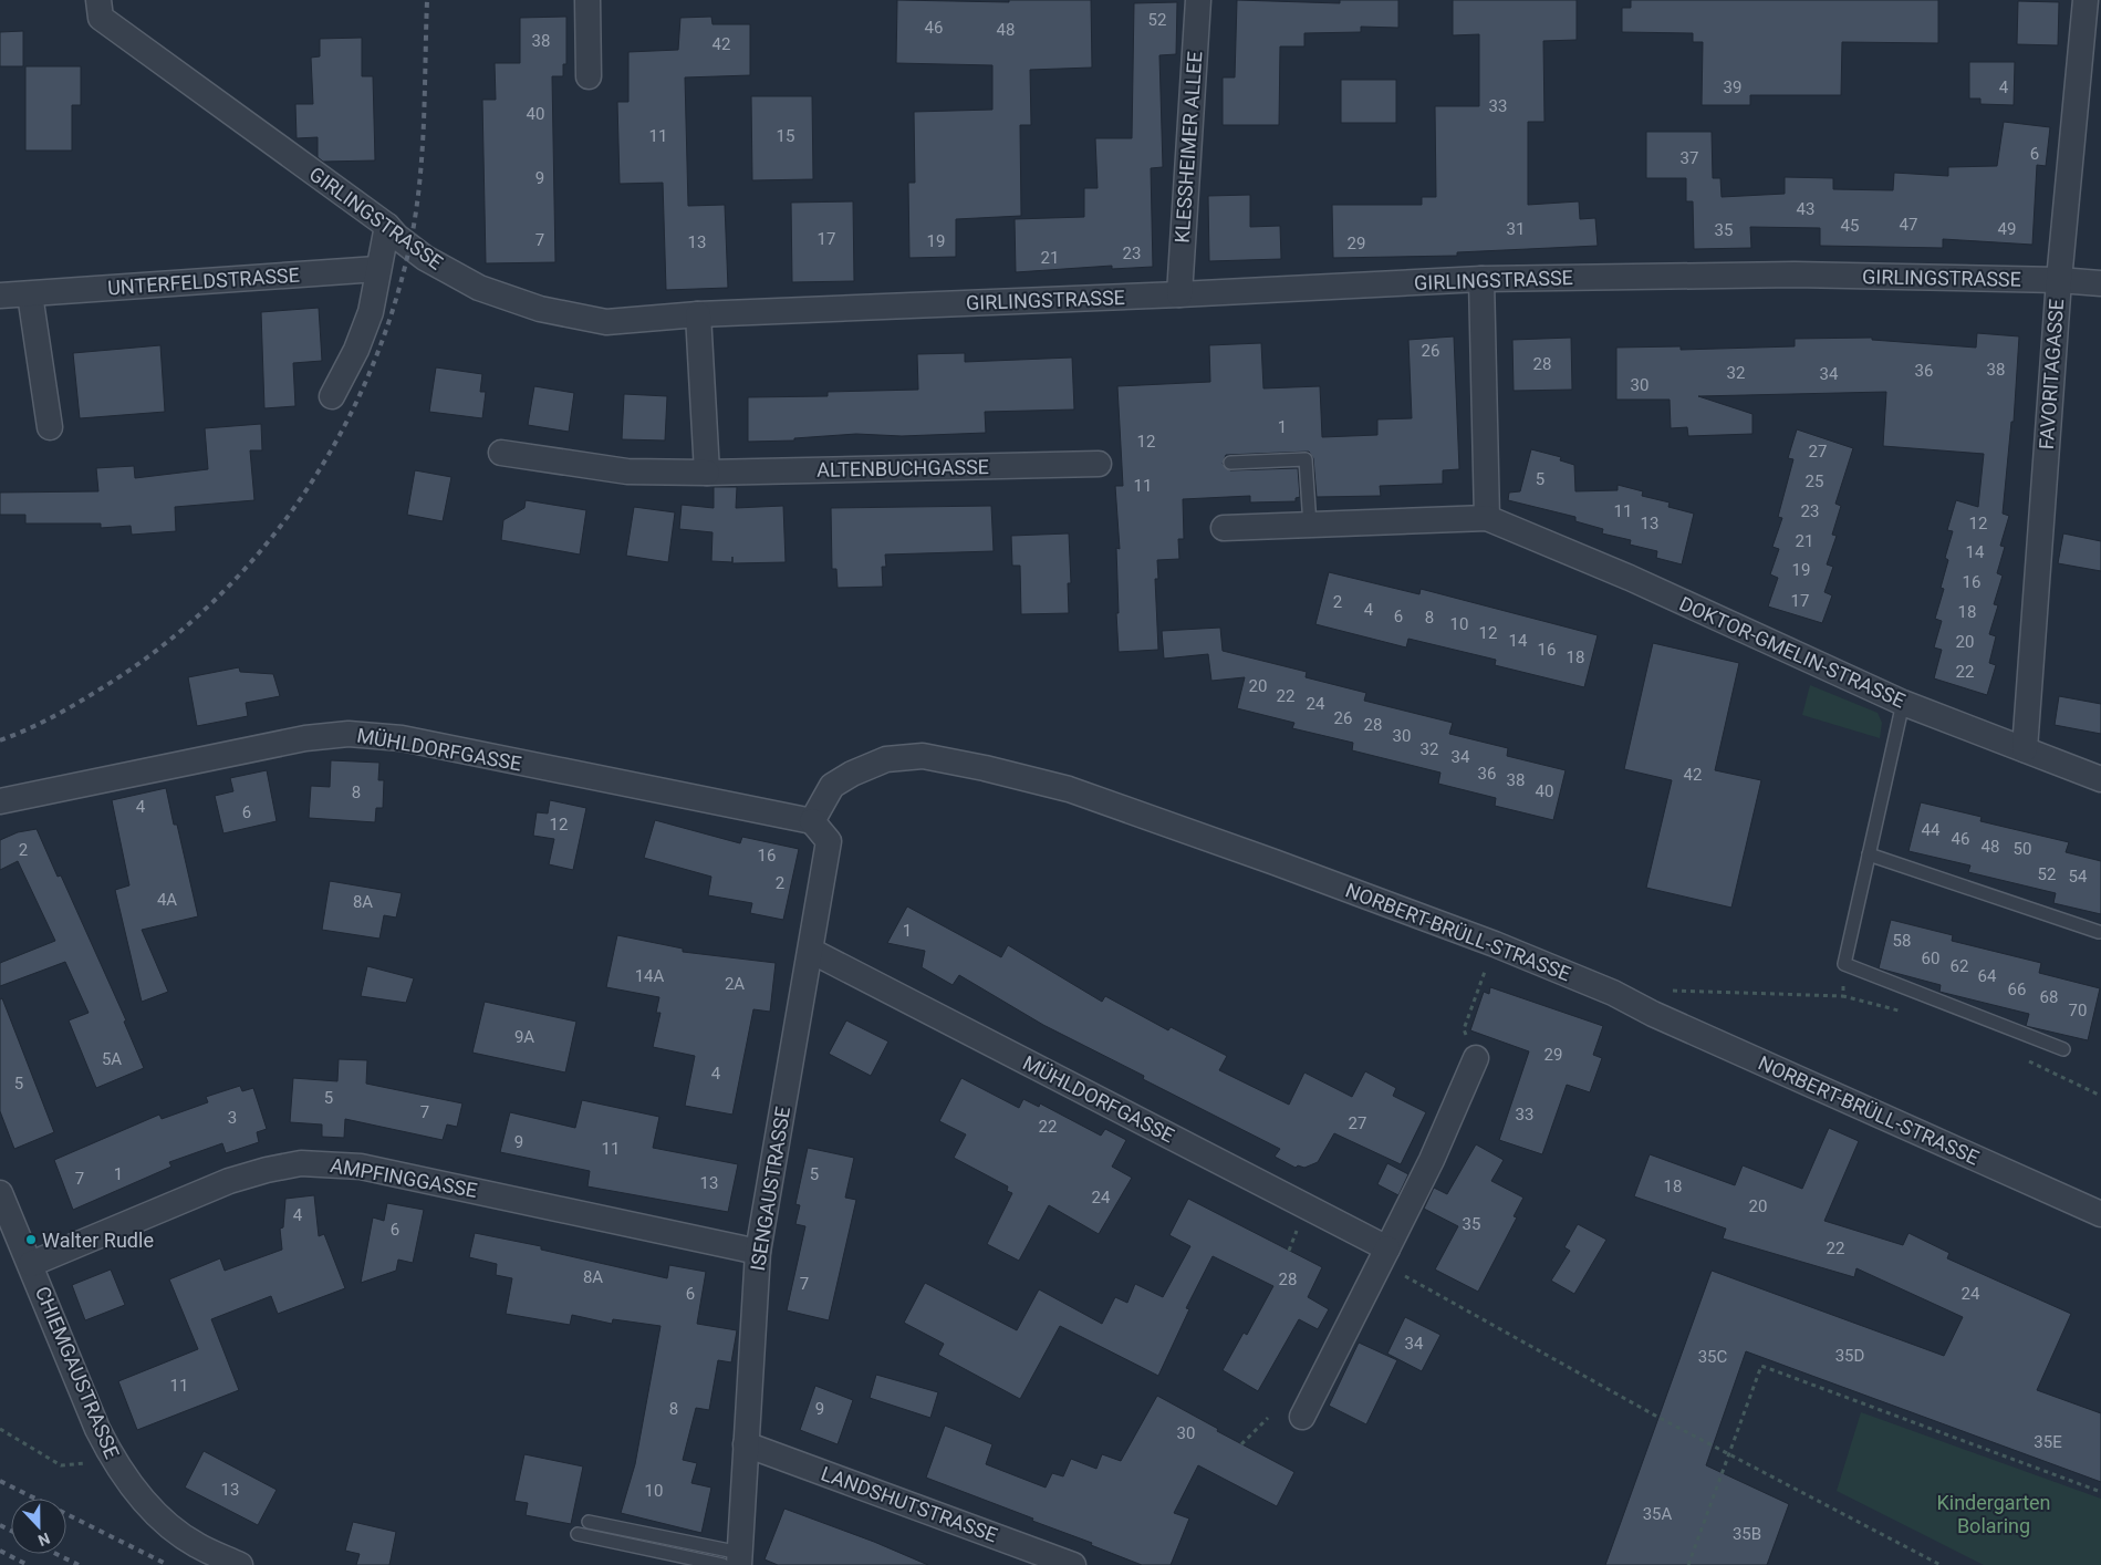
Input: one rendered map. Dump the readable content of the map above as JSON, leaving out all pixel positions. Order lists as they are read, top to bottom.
{
  "streets": {
    "street": [
      "KLESSHEIMER ALLEE",
      "GIRLINGSTRASSE",
      "UNTERFELDSTRASSE",
      "FAVORITAGASSE",
      "ALTENBUCHGASSE",
      "DOKTOR-GMELIN-STRASSE",
      "MÜHLDORFGASSE",
      "NORBERT-BRÜLL-STRASSE",
      "AMPFINGGASSE",
      "ISENGAUSTRASSE",
      "CHIEMGAUSTRASSE",
      "LANDSHUTSTRASSE"
    ]
  },
  "crossings": [
    ["KLESSHEIMER ALLEE", "GIRLINGSTRASSE"],
    ["GIRLINGSTRASSE", "FAVORITAGASSE"],
    ["FAVORITAGASSE", "DOKTOR-GMELIN-STRASSE"],
    ["MÜHLDORFGASSE", "NORBERT-BRÜLL-STRASSE"],
    ["MÜHLDORFGASSE", "ISENGAUSTRASSE"],
    ["NORBERT-BRÜLL-STRASSE", "ISENGAUSTRASSE"],
    ["AMPFINGGASSE", "ISENGAUSTRASSE"],
    ["AMPFINGGASSE", "CHIEMGAUSTRASSE"],
    ["ISENGAUSTRASSE", "LANDSHUTSTRASSE"]
  ],
  "parks": ["Kindergarten Bolaring"],
  "places": ["Walter Rudle"],
  "house_numbers": [
    "52",
    "46",
    "48",
    "38",
    "42",
    "39",
    "4",
    "33",
    "40",
    "11",
    "15",
    "6",
    "37",
    "9",
    "43",
    "47",
    "45",
    "31",
    "49",
    "35",
    "17",
    "7",
    "19",
    "13",
    "29",
    "23",
    "21",
    "26",
    "28",
    "38",
    "36",
    "32",
    "34",
    "30",
    "1",
    "12",
    "27",
    "5",
    "25",
    "11",
    "11",
    "23",
    "13",
    "12",
    "21",
    "14",
    "19",
    "16",
    "17",
    "2",
    "4",
    "18",
    "6",
    "8",
    "10",
    "12",
    "14",
    "20",
    "16",
    "18",
    "22",
    "20",
    "22",
    "24",
    "26",
    "28",
    "30",
    "32",
    "34",
    "36",
    "42",
    "38",
    "40",
    "8",
    "4",
    "6",
    "12",
    "44",
    "46",
    "48",
    "50",
    "2",
    "16",
    "52",
    "54",
    "2",
    "4A",
    "8A",
    "1",
    "58",
    "60",
    "62",
    "14A",
    "64",
    "2A",
    "66",
    "68",
    "70",
    "9A",
    "29",
    "5A",
    "4",
    "5",
    "5",
    "7",
    "33",
    "3",
    "27",
    "22",
    "9",
    "11",
    "1",
    "5",
    "7",
    "13",
    "18",
    "24",
    "20",
    "4",
    "35",
    "6",
    "22",
    "8A",
    "28",
    "7",
    "6",
    "24",
    "34",
    "35D",
    "35C",
    "11",
    "8",
    "9",
    "30",
    "35E",
    "13",
    "10",
    "35A",
    "35B"
  ],
  "north": "bottom"
}
